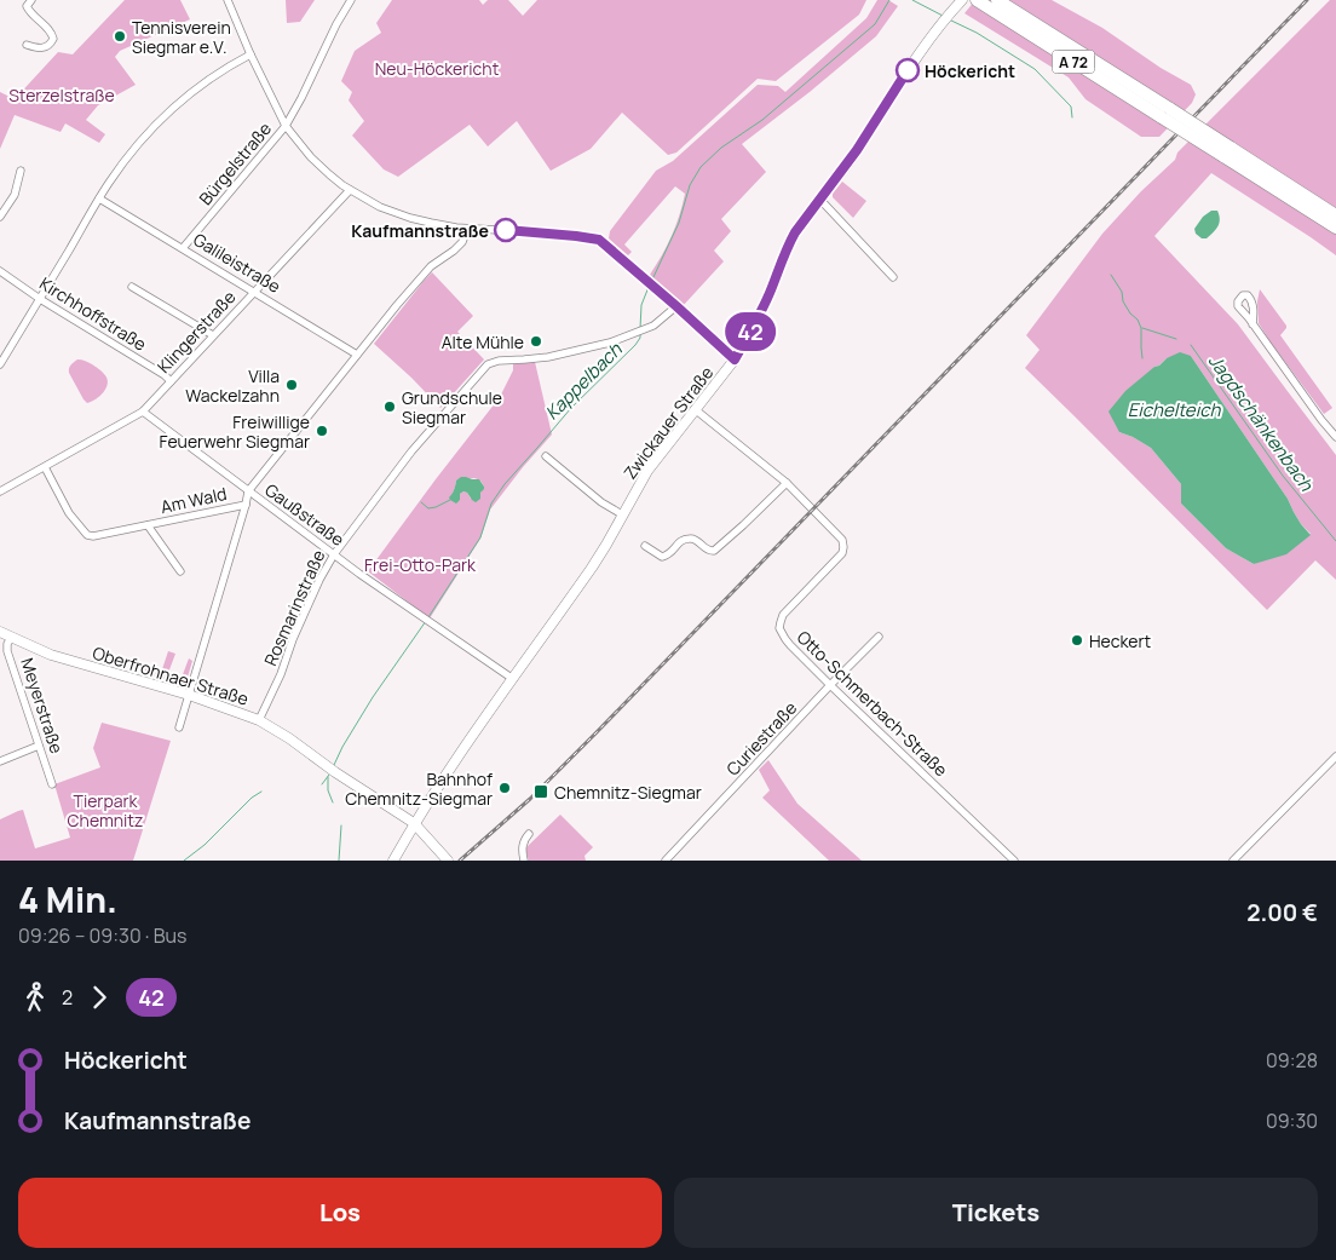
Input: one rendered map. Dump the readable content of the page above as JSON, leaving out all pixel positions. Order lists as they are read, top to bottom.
{
  "streets": {
    "highway": ["A 72"],
    "main road": ["Zwickauer Straße", "Oberfrohnaer Straße"],
    "street": [
      "Bürgelstraße",
      "Galileistraße",
      "Kirchhoffstraße",
      "Klingerstraße",
      "Am Wald",
      "Gaußstraße",
      "Rosmarinstraße",
      "Otto-Schmerbach-Straße",
      "Meyerstraße",
      "Curiestraße"
    ]
  },
  "crossings": [
    ["Bürgelstraße", "Galileistraße"],
    ["Galileistraße", "Klingerstraße"],
    ["Kirchhoffstraße", "Klingerstraße"],
    ["Klingerstraße", "Am Wald"],
    ["Klingerstraße", "Gaußstraße"],
    ["Zwickauer Straße", "Gaußstraße"],
    ["Zwickauer Straße", "Oberfrohnaer Straße"],
    ["Zwickauer Straße", "Otto-Schmerbach-Straße"],
    ["Gaußstraße", "Rosmarinstraße"],
    ["Rosmarinstraße", "Oberfrohnaer Straße"],
    ["Oberfrohnaer Straße", "Meyerstraße"],
    ["Otto-Schmerbach-Straße", "Curiestraße"]
  ],
  "water": ["Kappelbach", "Eichelteich", "Jagdschänkenbach"],
  "parks": [
    "Neu-Höckericht",
    "Sterzelstraße",
    "Frei-Otto-Park",
    "Tierpark Chemnitz"
  ],
  "places": {
    "other": [
      "Tennisverein Siegmar e.V.",
      "Höckericht",
      "Kaufmannstraße",
      "Alte Mühle",
      "Villa Wackelzahn",
      "Grundschule Siegmar",
      "Freiwillige Feuerwehr Siegmar",
      "Heckert",
      "Bahnhof Chemnitz-Siegmar"
    ],
    "transit": ["Chemnitz-Siegmar"]
  },
  "lines": ["bus line 42"],
  "page": {
    "on_map": "42",
    "heading": ["4 Min.", "09:26 – 09:30 · Bus", "2.00 €"],
    "legs": ["2", "42"],
    "list": [
      {
        "name": "Höckericht",
        "value": "09:28"
      },
      {
        "name": "Kaufmannstraße",
        "value": "09:30"
      }
    ],
    "buttons": ["Los", "Tickets"]
  }
}
